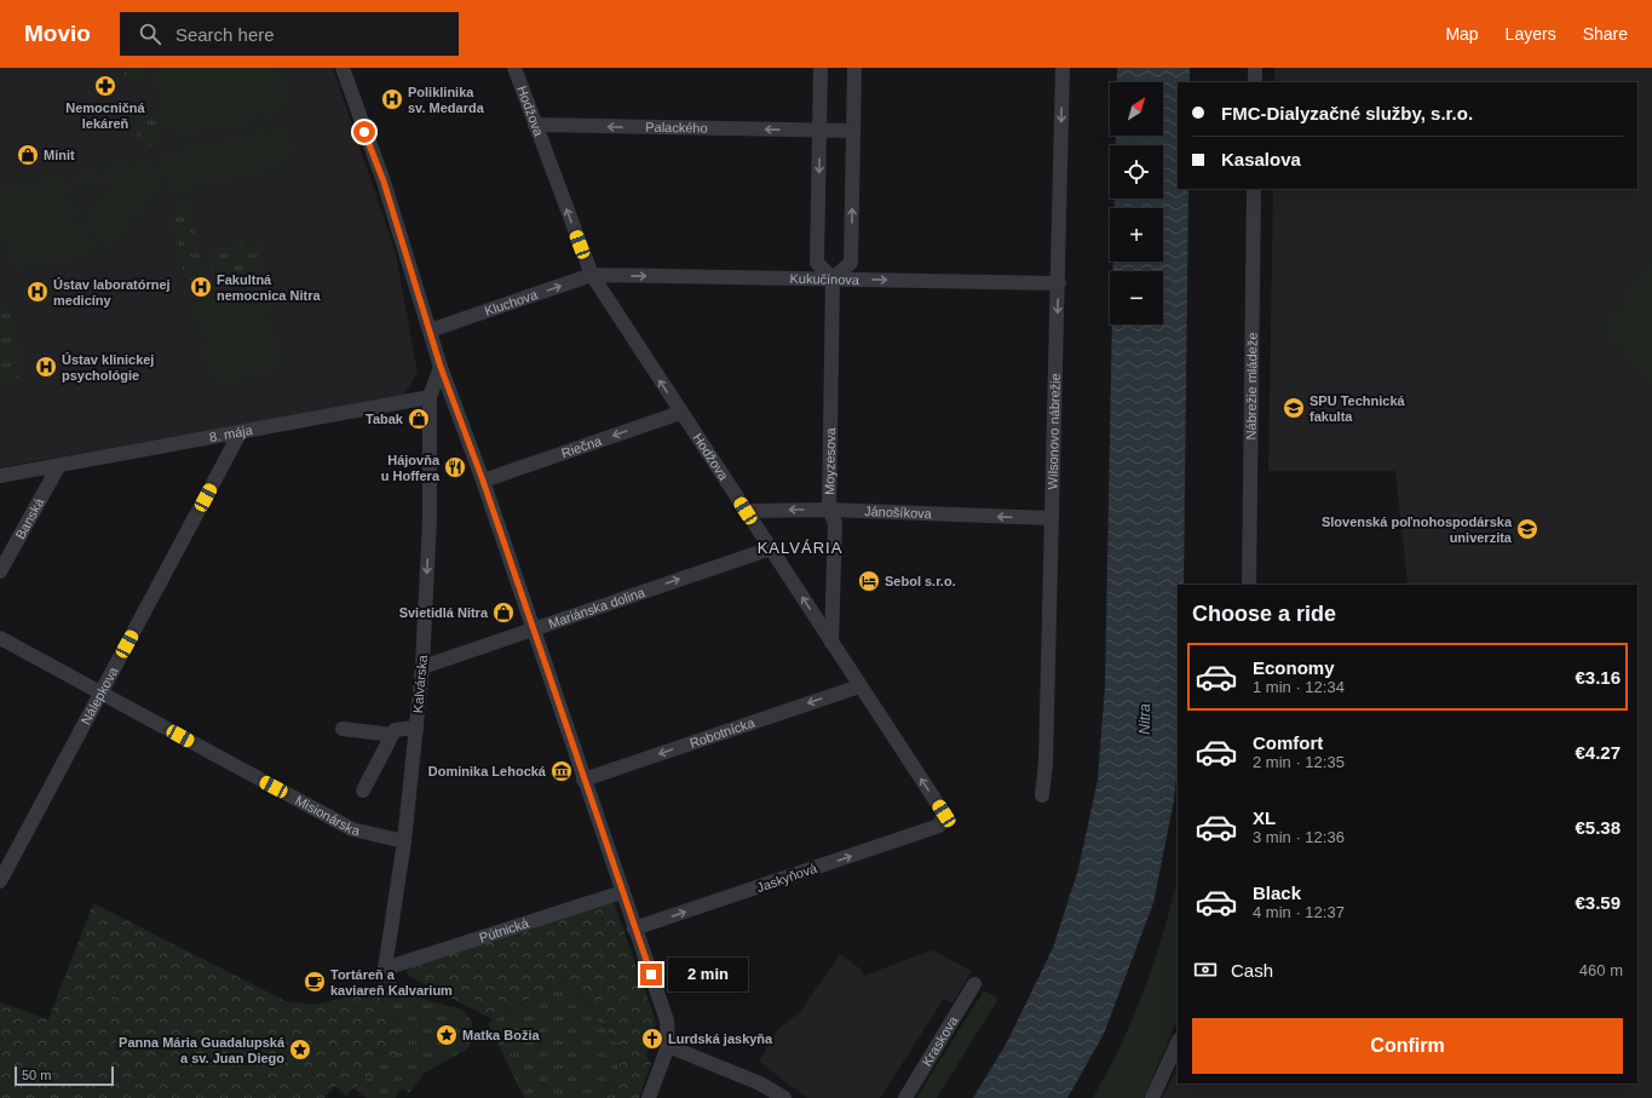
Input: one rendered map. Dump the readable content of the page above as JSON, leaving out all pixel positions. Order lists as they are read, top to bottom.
{
  "streets": {
    "street": [
      "Hodžova",
      "Palackého",
      "Kukučínova",
      "Kluchova",
      "Nábrežie mládeže",
      "Wilsonovo nábrežie",
      "8. mája",
      "Riečna",
      "Moyzesova",
      "Jánošíkova",
      "Banská",
      "Mariánska dolina",
      "Kalvárska",
      "Nálepkova",
      "Robotnícka",
      "Misionárska",
      "Jaskyňová",
      "Pútnická",
      "Kraskova"
    ]
  },
  "crossings": [
    ["Hodžova", "Palackého"],
    ["Hodžova", "Kukučínova"],
    ["Hodžova", "Kluchova"],
    ["Hodžova", "Riečna"],
    ["Hodžova", "Moyzesova"],
    ["Hodžova", "Jánošíkova"],
    ["Hodžova", "Mariánska dolina"],
    ["Hodžova", "Robotnícka"],
    ["Hodžova", "Jaskyňová"],
    ["Kukučínova", "Kluchova"],
    ["Kukučínova", "Wilsonovo nábrežie"],
    ["Kukučínova", "Moyzesova"],
    ["Wilsonovo nábrežie", "Jánošíkova"],
    ["8. mája", "Banská"],
    ["8. mája", "Kalvárska"],
    ["8. mája", "Nálepkova"],
    ["Moyzesova", "Jánošíkova"],
    ["Mariánska dolina", "Kalvárska"],
    ["Kalvárska", "Misionárska"],
    ["Kalvárska", "Pútnická"],
    ["Nálepkova", "Misionárska"]
  ],
  "one_way": [
    "Hodžova",
    "Palackého",
    "Kukučínova",
    "Kluchova",
    "Wilsonovo nábrežie",
    "Riečna",
    "Jánošíkova",
    "Mariánska dolina",
    "Robotnícka",
    "Jaskyňová"
  ],
  "districts": ["KALVÁRIA"],
  "water": ["Nitra"],
  "places": {
    "pharmacy": ["Nemocničná lekáreň"],
    "hospital": [
      "Poliklinika sv. Medarda",
      "Fakultná nemocnica Nitra",
      "Ústav laboratórnej medicíny",
      "Ústav klinickej psychológie"
    ],
    "shop": ["Minit", "Tabak", "Svietidlá Nitra"],
    "school or university": ["SPU Technická fakulta", "Slovenská poľnohospodárska univerzita"],
    "restaurant": ["Hájovňa u Hoffera"],
    "hotel": ["Sebol s.r.o."],
    "museum": ["Dominika Lehocká"],
    "cafe": ["Tortáreň a kaviareň Kalvarium"],
    "place": ["Matka Božia", "Panna Mária Guadalupská a sv. Juan Diego"],
    "church": ["Lurdská jaskyňa"]
  },
  "scale_bar": "50 m",
  "north": "top right",
  "page": {
    "header": "Movio",
    "search": "Search here",
    "nav": ["Map", "Layers", "Share"],
    "map_buttons": ["+", "−"],
    "banner": ["FMC-Dialyzačné služby, s.r.o.", "Kasalova"],
    "heading": "Choose a ride",
    "list": [
      {
        "name": "Economy",
        "note": "1 min · 12:34",
        "value": "€3.16"
      },
      {
        "name": "Comfort",
        "note": "2 min · 12:35",
        "value": "€4.27"
      },
      {
        "name": "XL",
        "note": "3 min · 12:36",
        "value": "€5.38"
      },
      {
        "name": "Black",
        "note": "4 min · 12:37",
        "value": "€3.59"
      }
    ],
    "pay": ["Cash", "460 m"],
    "bubble": "2 min",
    "buttons": "Confirm",
    "scale": "50 m"
  }
}
